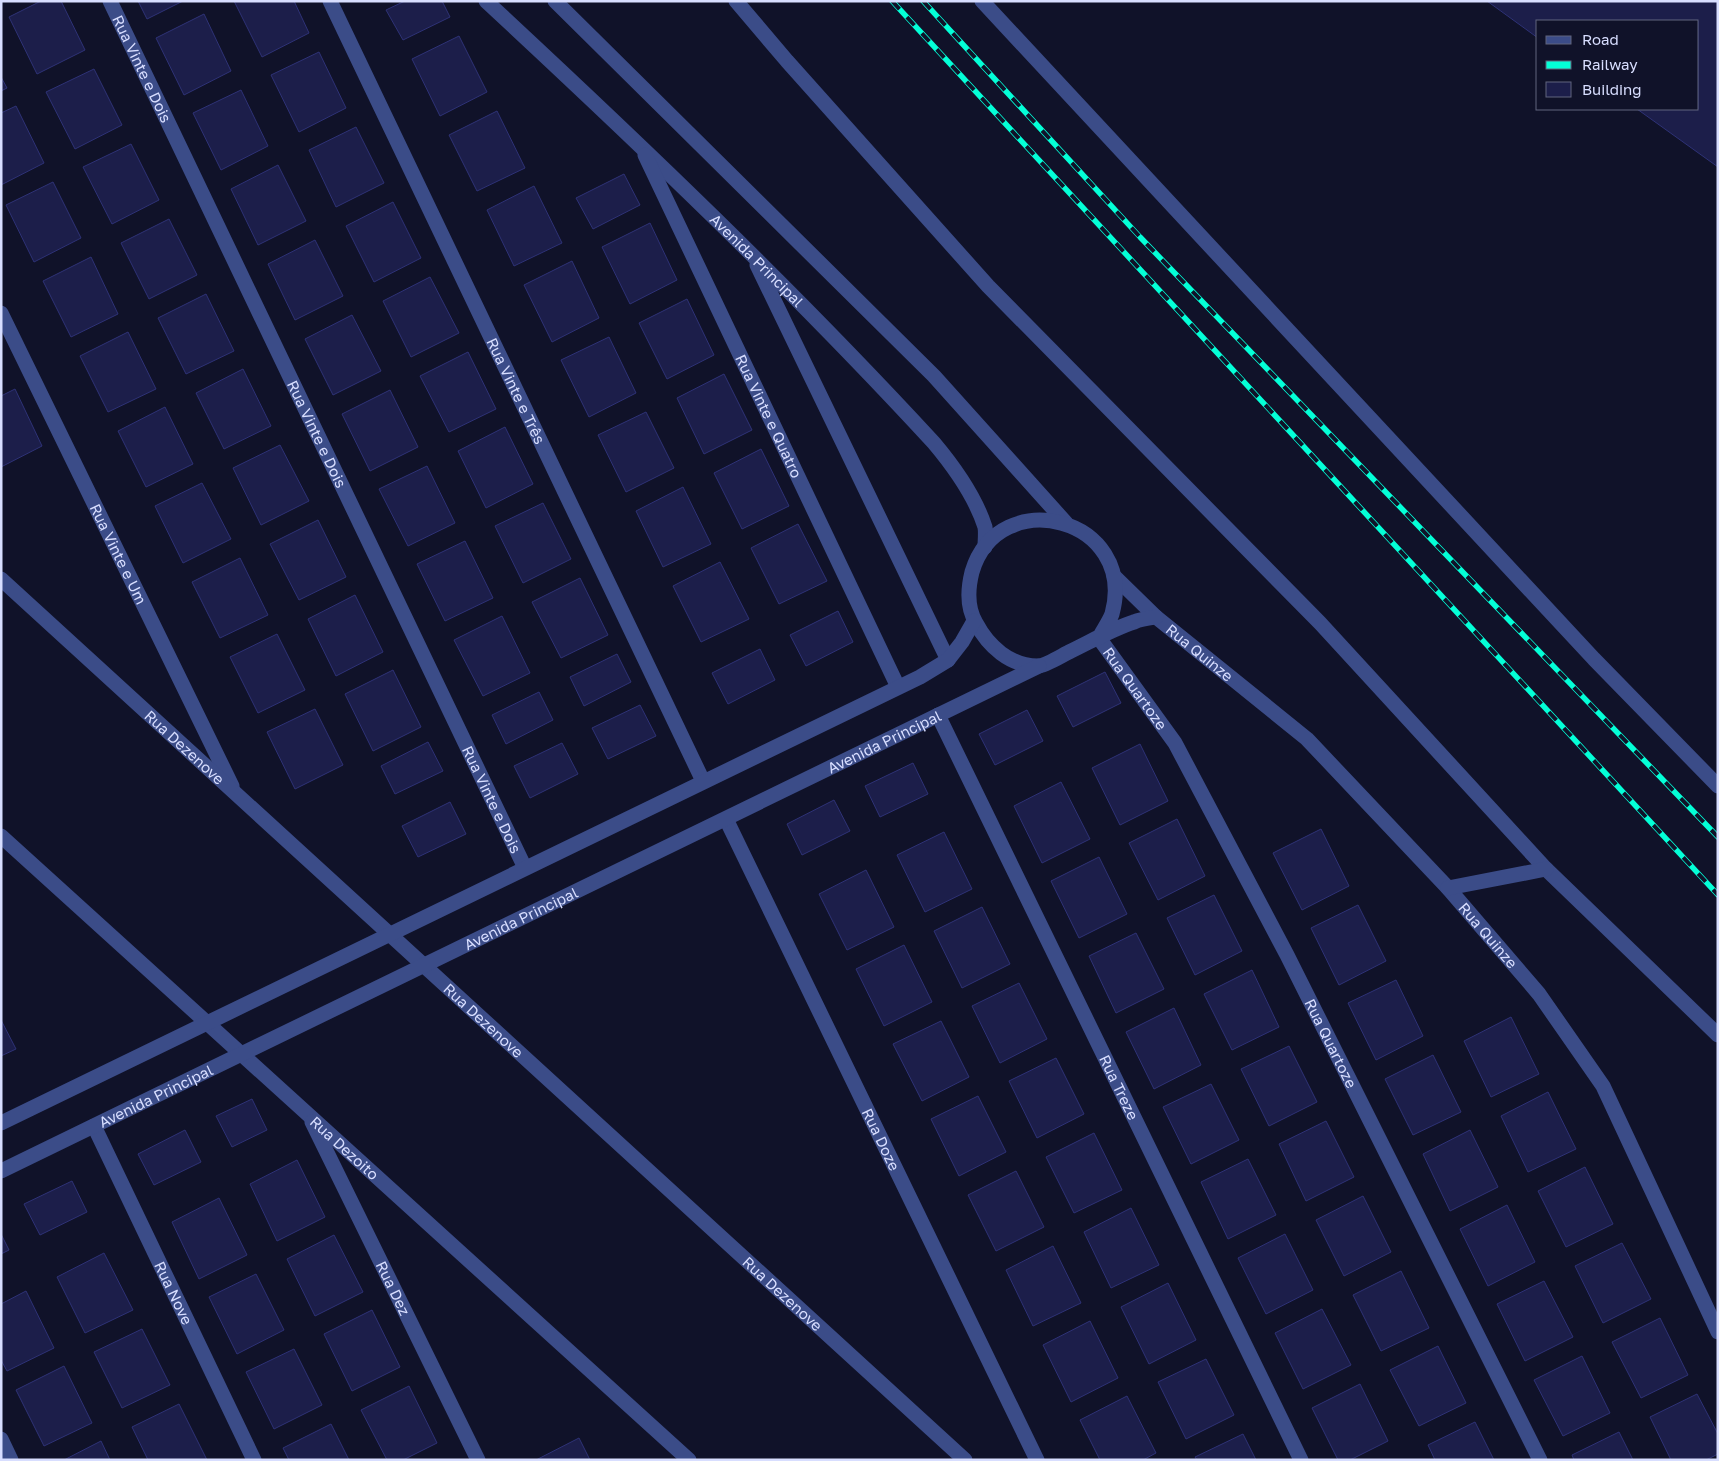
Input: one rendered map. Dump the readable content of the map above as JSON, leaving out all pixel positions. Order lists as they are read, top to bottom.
{
  "streets": {
    "street": [
      "Rua Vinte e Dois",
      "Avenida Principal",
      "Rua Vinte e Três",
      "Rua Vinte e Quatro",
      "Rua Vinte e Um",
      "Rua Quinze",
      "Rua Quartoze",
      "Rua Dezenove",
      "Rua Treze",
      "Rua Doze",
      "Rua Dezoito",
      "Rua Dez",
      "Rua Nove"
    ]
  },
  "crossings": [
    ["Avenida Principal", "Rua Vinte e Quatro"],
    ["Avenida Principal", "Rua Quinze"],
    ["Avenida Principal", "Rua Quartoze"],
    ["Avenida Principal", "Rua Dezenove"],
    ["Avenida Principal", "Rua Treze"],
    ["Avenida Principal", "Rua Doze"],
    ["Avenida Principal", "Rua Dezoito"],
    ["Avenida Principal", "Rua Nove"],
    ["Rua Vinte e Um", "Rua Dezenove"],
    ["Rua Quinze", "Rua Quartoze"],
    ["Rua Dezoito", "Rua Dez"]
  ],
  "legend": ["Road", "Railway", "Building"]
}
